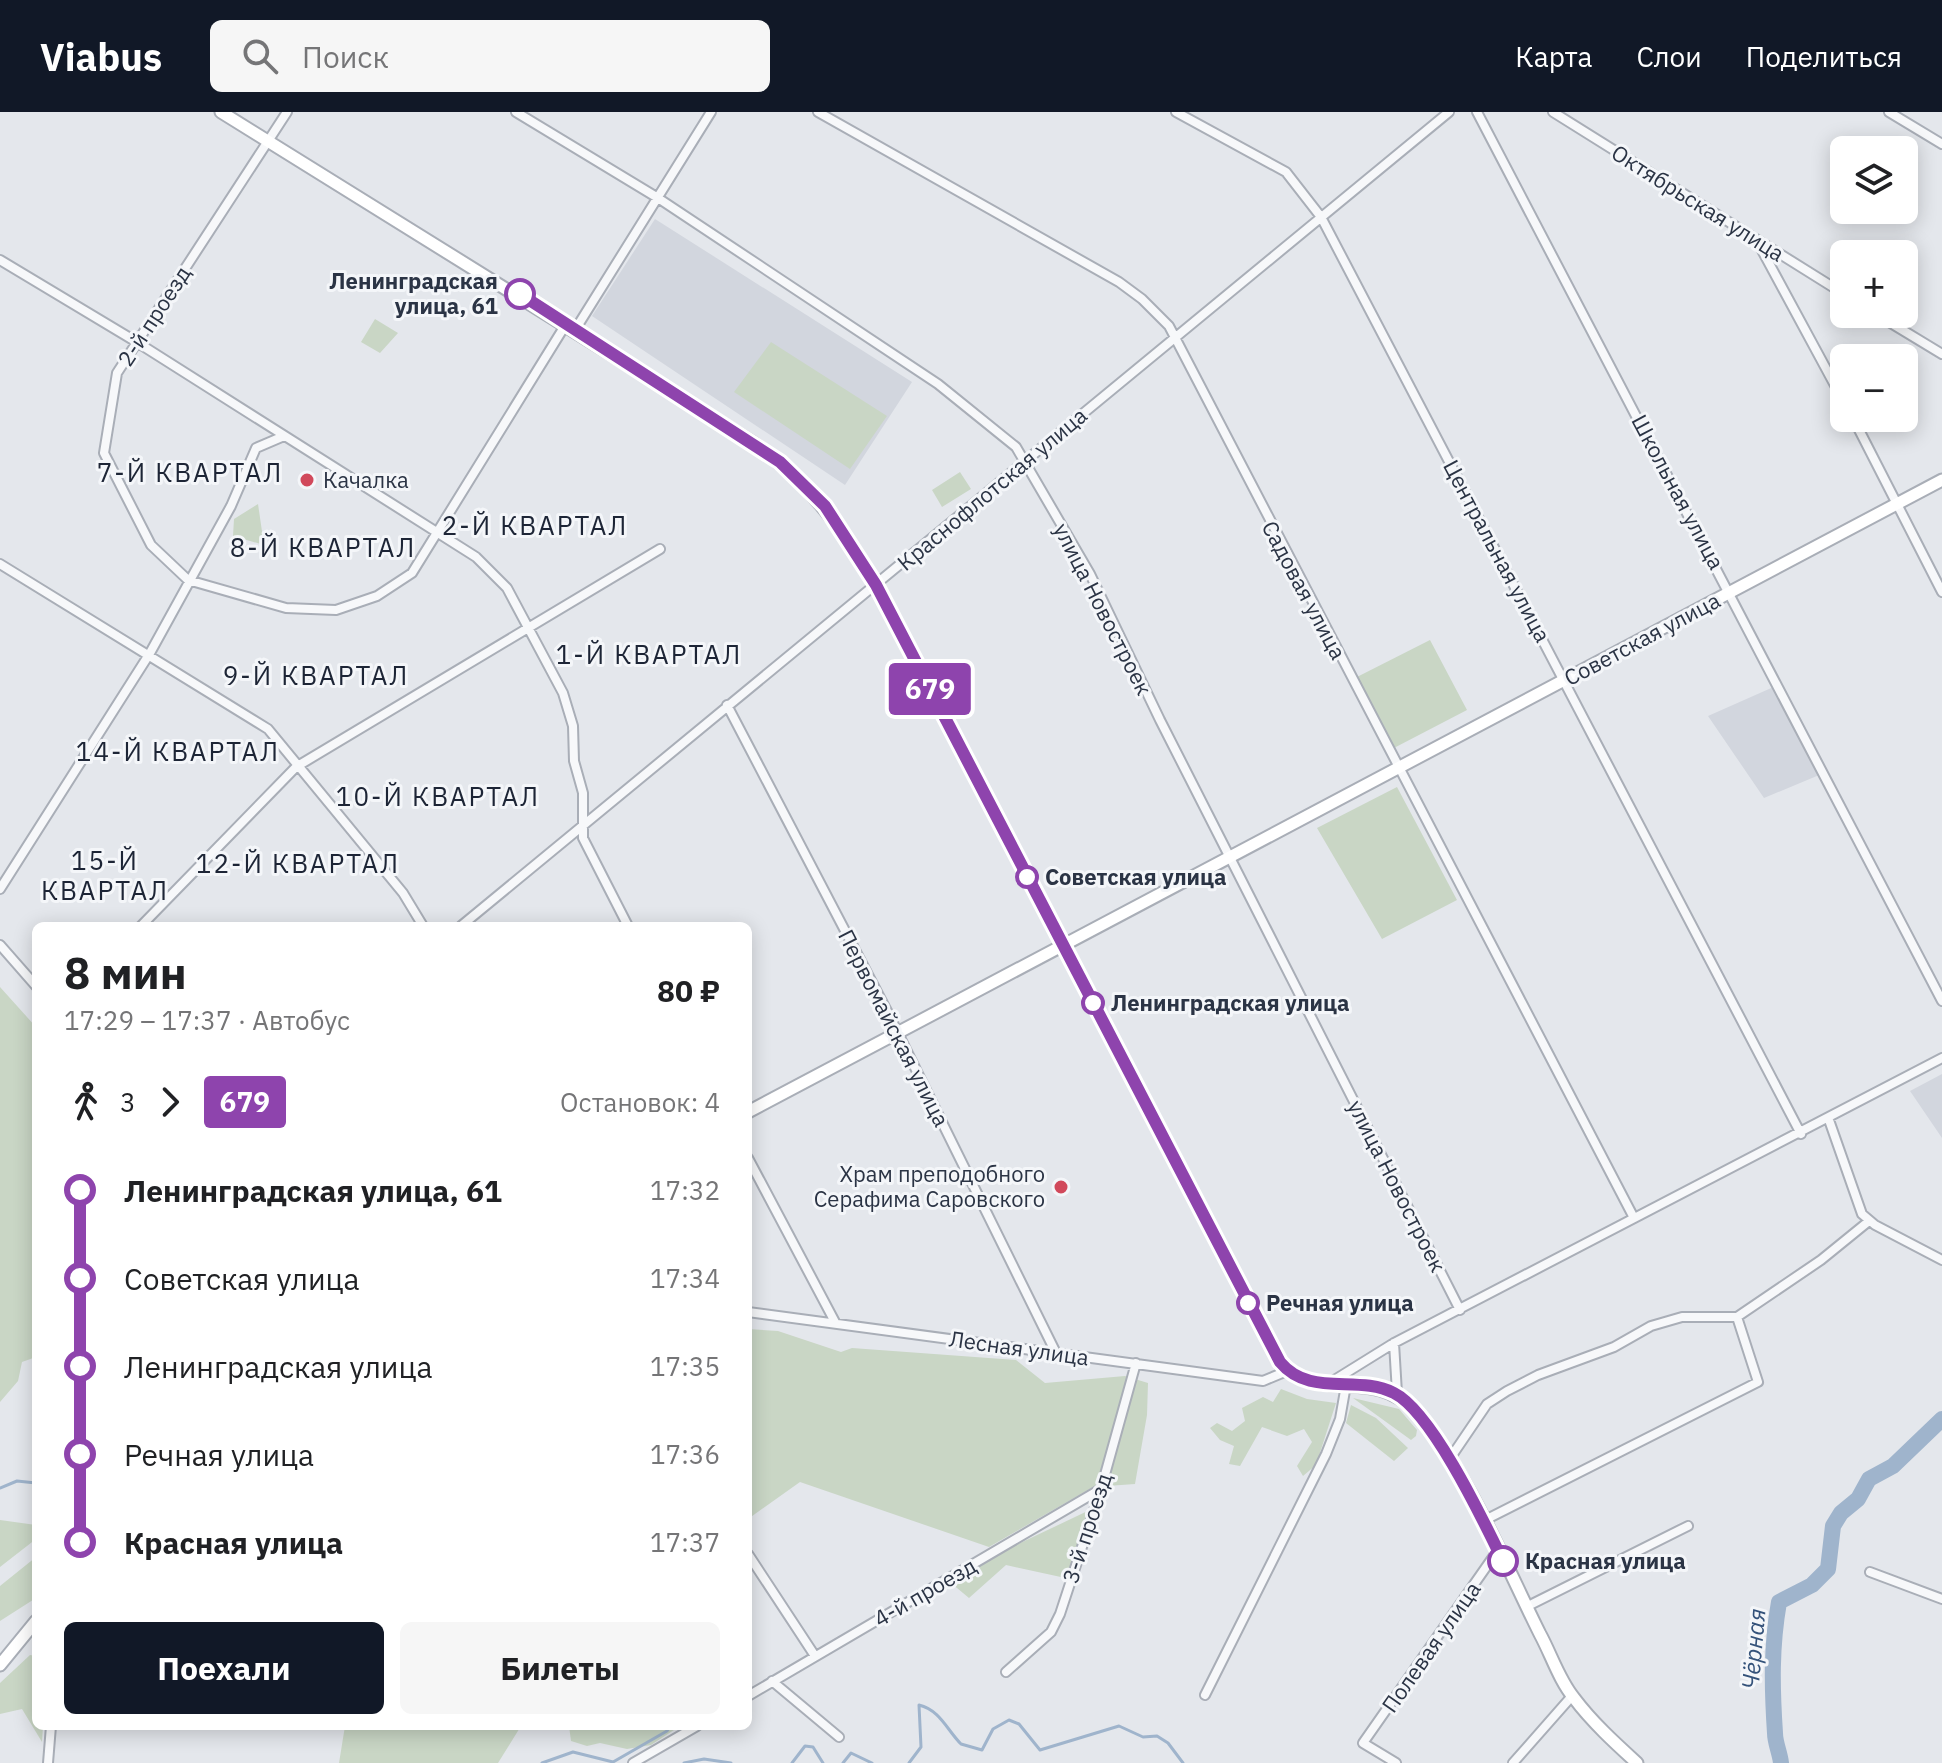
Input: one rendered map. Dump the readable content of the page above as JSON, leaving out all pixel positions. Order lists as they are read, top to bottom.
{
  "streets": {
    "main road": ["Советская улица"],
    "street": [
      "Октябрьская улица",
      "2-й проезд",
      "Краснофлотская улица",
      "Школьная улица",
      "Центральная улица",
      "Садовая улица",
      "улица Новостроек",
      "Первомайская улица",
      "Лесная улица",
      "3-й проезд",
      "4-й проезд",
      "Полевая улица"
    ]
  },
  "crossings": [
    ["2-й проезд", "улица Новостроек"],
    ["Краснофлотская улица", "Центральная улица"],
    ["Краснофлотская улица", "Садовая улица"],
    ["Краснофлотская улица", "улица Новостроек"],
    ["Краснофлотская улица", "Первомайская улица"],
    ["Школьная улица", "Советская улица"],
    ["Центральная улица", "Советская улица"],
    ["Садовая улица", "Советская улица"],
    ["улица Новостроек", "Советская улица"],
    ["Советская улица", "Первомайская улица"],
    ["Первомайская улица", "Лесная улица"],
    ["Лесная улица", "3-й проезд"],
    ["3-й проезд", "4-й проезд"]
  ],
  "districts": [
    "7-Й КВАРТАЛ",
    "2-Й КВАРТАЛ",
    "8-Й КВАРТАЛ",
    "1-Й КВАРТАЛ",
    "9-Й КВАРТАЛ",
    "14-Й КВАРТАЛ",
    "10-Й КВАРТАЛ",
    "15-Й КВАРТАЛ",
    "12-Й КВАРТАЛ"
  ],
  "water": ["Чёрная"],
  "places": [
    "Ленинградская улица, 61",
    "Качалка",
    "Советская улица",
    "Ленинградская улица",
    "Храм преподобного Серафима Саровского",
    "Речная улица",
    "Красная улица"
  ],
  "lines": ["bus line 679"],
  "page": {
    "header": "Viabus",
    "search": "Поиск",
    "nav": ["Карта", "Слои", "Поделиться"],
    "on_map": "679",
    "map_buttons": ["+", "−"],
    "heading": ["8 мин", "17:29 – 17:37 · Автобус", "80 ₽"],
    "legs": ["3", "679", "Остановок: 4"],
    "list": [
      {
        "name": "Ленинградская улица, 61",
        "value": "17:32"
      },
      {
        "name": "Советская улица",
        "value": "17:34"
      },
      {
        "name": "Ленинградская улица",
        "value": "17:35"
      },
      {
        "name": "Речная улица",
        "value": "17:36"
      },
      {
        "name": "Красная улица",
        "value": "17:37"
      }
    ],
    "buttons": ["Поехали", "Билеты"]
  }
}
